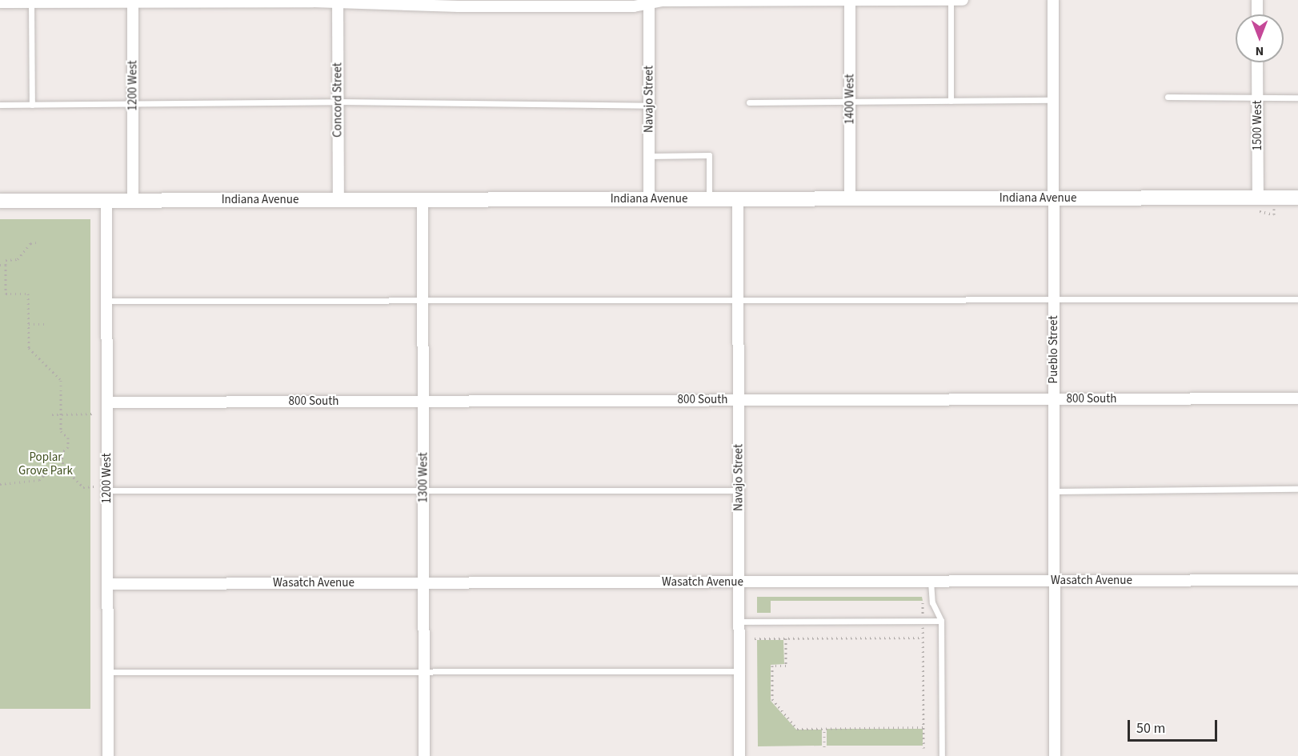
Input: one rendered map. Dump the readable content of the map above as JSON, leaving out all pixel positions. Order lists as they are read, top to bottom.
{
  "streets": {
    "street": [
      "1200 West",
      "Navajo Street",
      "1400 West",
      "Concord Street",
      "1500 West",
      "Indiana Avenue",
      "Pueblo Street",
      "800 South",
      "1300 West",
      "Wasatch Avenue"
    ]
  },
  "crossings": [
    ["1200 West", "Indiana Avenue"],
    ["1200 West", "800 South"],
    ["1200 West", "Wasatch Avenue"],
    ["Navajo Street", "Indiana Avenue"],
    ["Navajo Street", "800 South"],
    ["Navajo Street", "Wasatch Avenue"],
    ["1400 West", "Indiana Avenue"],
    ["Concord Street", "Indiana Avenue"],
    ["1500 West", "Indiana Avenue"],
    ["Indiana Avenue", "Pueblo Street"],
    ["Indiana Avenue", "1300 West"],
    ["Pueblo Street", "800 South"],
    ["Pueblo Street", "Wasatch Avenue"],
    ["800 South", "1300 West"],
    ["1300 West", "Wasatch Avenue"]
  ],
  "parks": ["Poplar Grove Park"],
  "scale_bar": "50 m",
  "north": "bottom"
}
